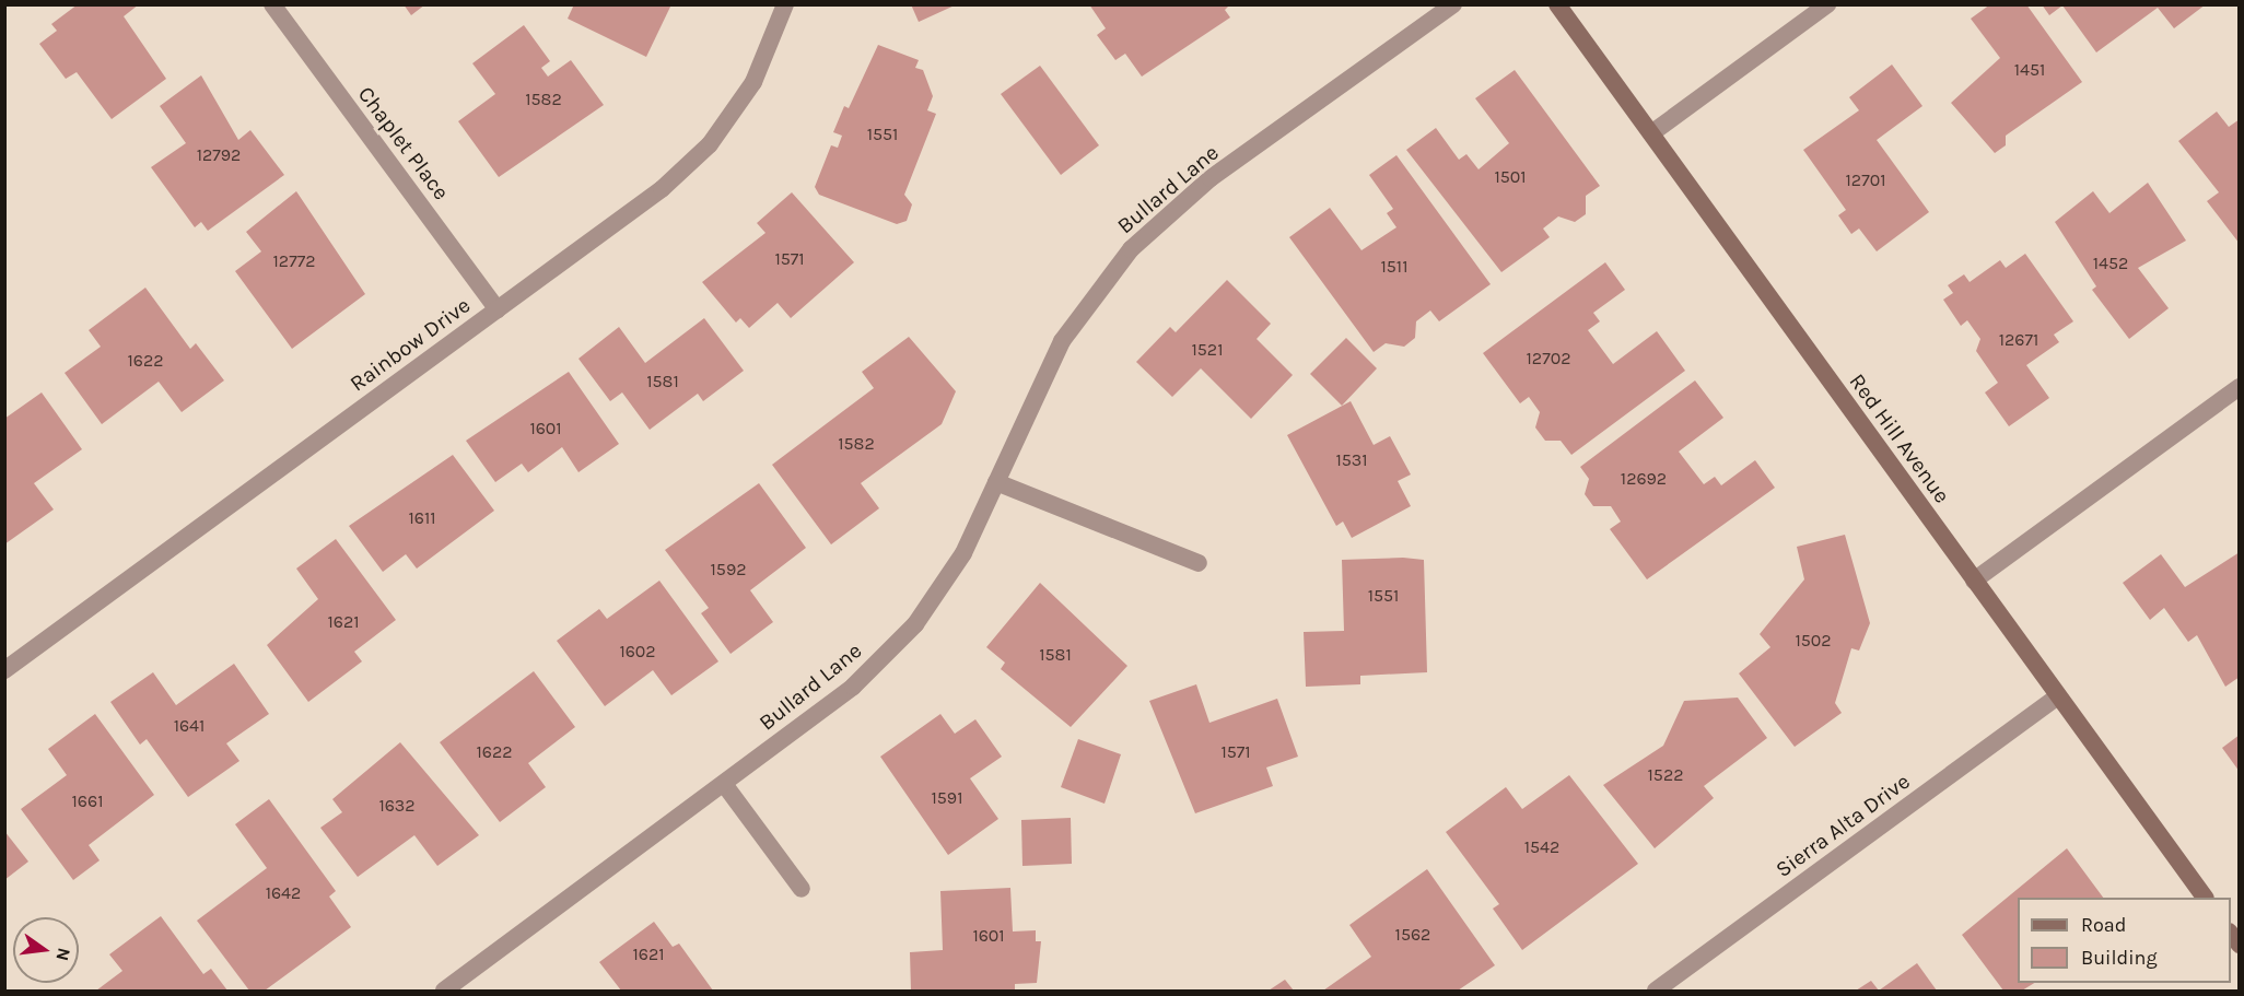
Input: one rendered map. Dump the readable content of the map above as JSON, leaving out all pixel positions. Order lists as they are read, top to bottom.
{
  "streets": {
    "main road": ["Red Hill Avenue"],
    "street": [
      "Chaplet Place",
      "Bullard Lane",
      "Rainbow Drive",
      "Sierra Alta Drive"
    ]
  },
  "crossings": [
    ["Chaplet Place", "Rainbow Drive"],
    ["Red Hill Avenue", "Sierra Alta Drive"]
  ],
  "house_numbers": [
    "1451",
    "1582",
    "1551",
    "12792",
    "1501",
    "12701",
    "1571",
    "12772",
    "1452",
    "1511",
    "12671",
    "1521",
    "12702",
    "1622",
    "1581",
    "1601",
    "1582",
    "1531",
    "12692",
    "1611",
    "1592",
    "1551",
    "1621",
    "1502",
    "1602",
    "1581",
    "1641",
    "1622",
    "1571",
    "1522",
    "1591",
    "1661",
    "1632",
    "1542",
    "1642",
    "1562",
    "1601",
    "1621"
  ],
  "legend": ["Road", "Building"],
  "north": "right"
}
